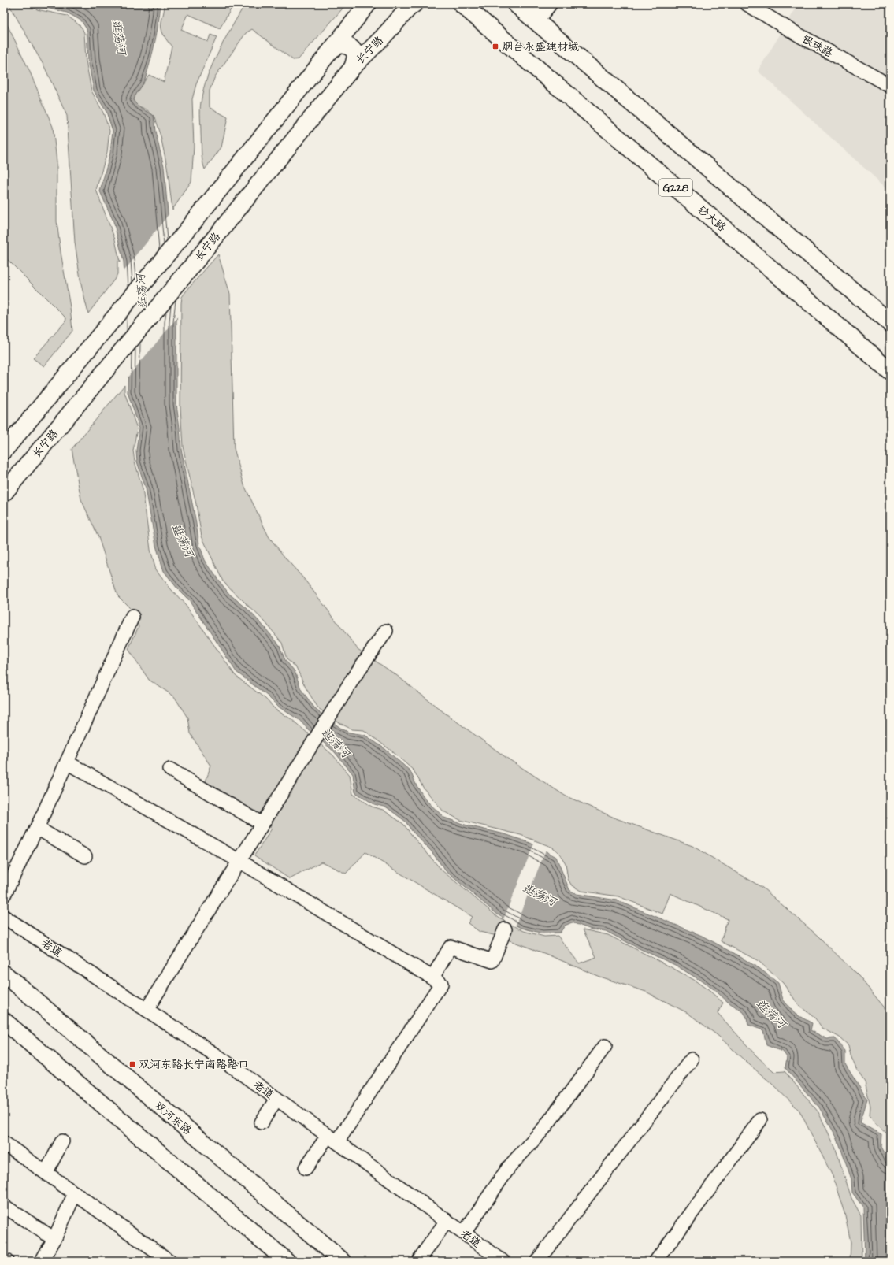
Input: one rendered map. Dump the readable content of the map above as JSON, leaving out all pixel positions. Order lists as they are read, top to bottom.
{
  "streets": {
    "highway": ["G228", "轸大路"],
    "street": [
      "银珠路",
      "长宁路",
      "老道",
      "双河东路"
    ]
  },
  "water": ["逛荡河"],
  "places": {
    "transit": ["烟台永盛建材城", "双河东路长宁南路路口"]
  }
}
